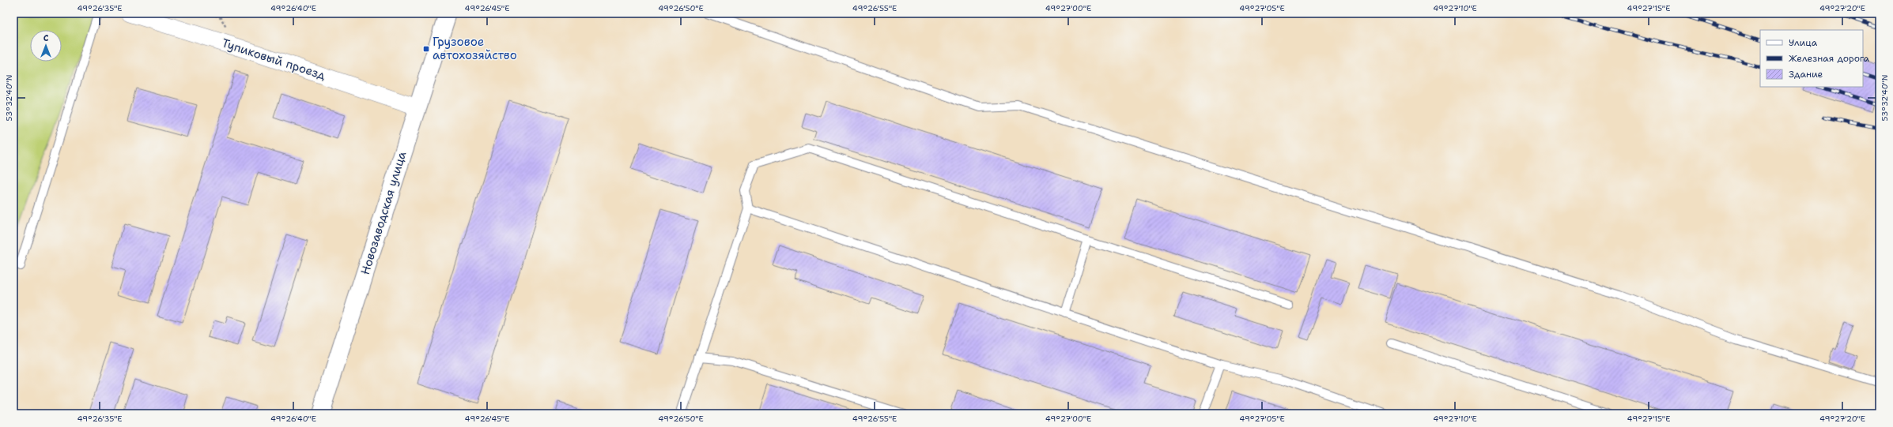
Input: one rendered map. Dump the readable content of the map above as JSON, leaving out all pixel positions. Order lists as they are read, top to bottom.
{
  "streets": {
    "main road": ["Новозаводская улица"],
    "street": ["Тупиковый проезд"]
  },
  "crossings": [
    ["Тупиковый проезд", "Новозаводская улица"]
  ],
  "places": {
    "transit": ["Грузовое автохозяйство"]
  },
  "legend": ["Улица", "Железная дорога", "Здание"],
  "north": "top",
  "coordinates": [
    "49°26'35\"E",
    "49°26'40\"E",
    "49°26'45\"E",
    "49°26'50\"E",
    "49°26'55\"E",
    "49°27'00\"E",
    "49°27'05\"E",
    "49°27'10\"E",
    "49°27'15\"E",
    "49°27'20\"E",
    "53°32'40\"N"
  ]
}
